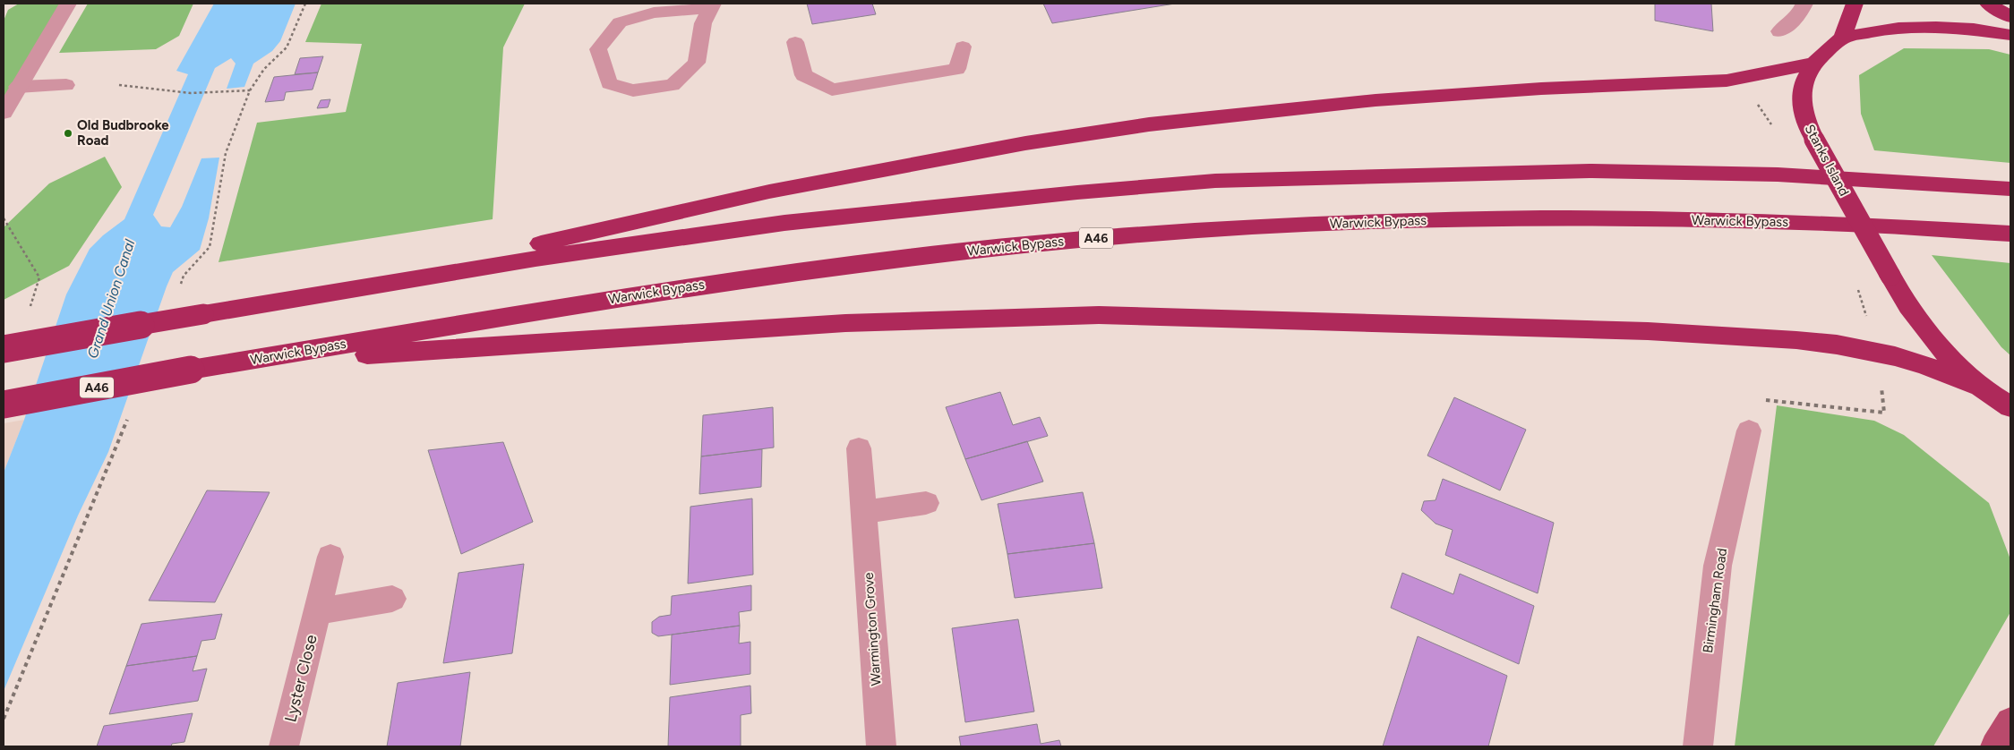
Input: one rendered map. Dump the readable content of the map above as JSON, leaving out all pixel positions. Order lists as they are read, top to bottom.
{
  "streets": {
    "highway": ["Stanks Island", "Warwick Bypass", "A46"],
    "street": ["Birmingham Road", "Warmington Grove", "Lyster Close"]
  },
  "water": ["Grand Union Canal"],
  "places": ["Old Budbrooke Road"]
}
